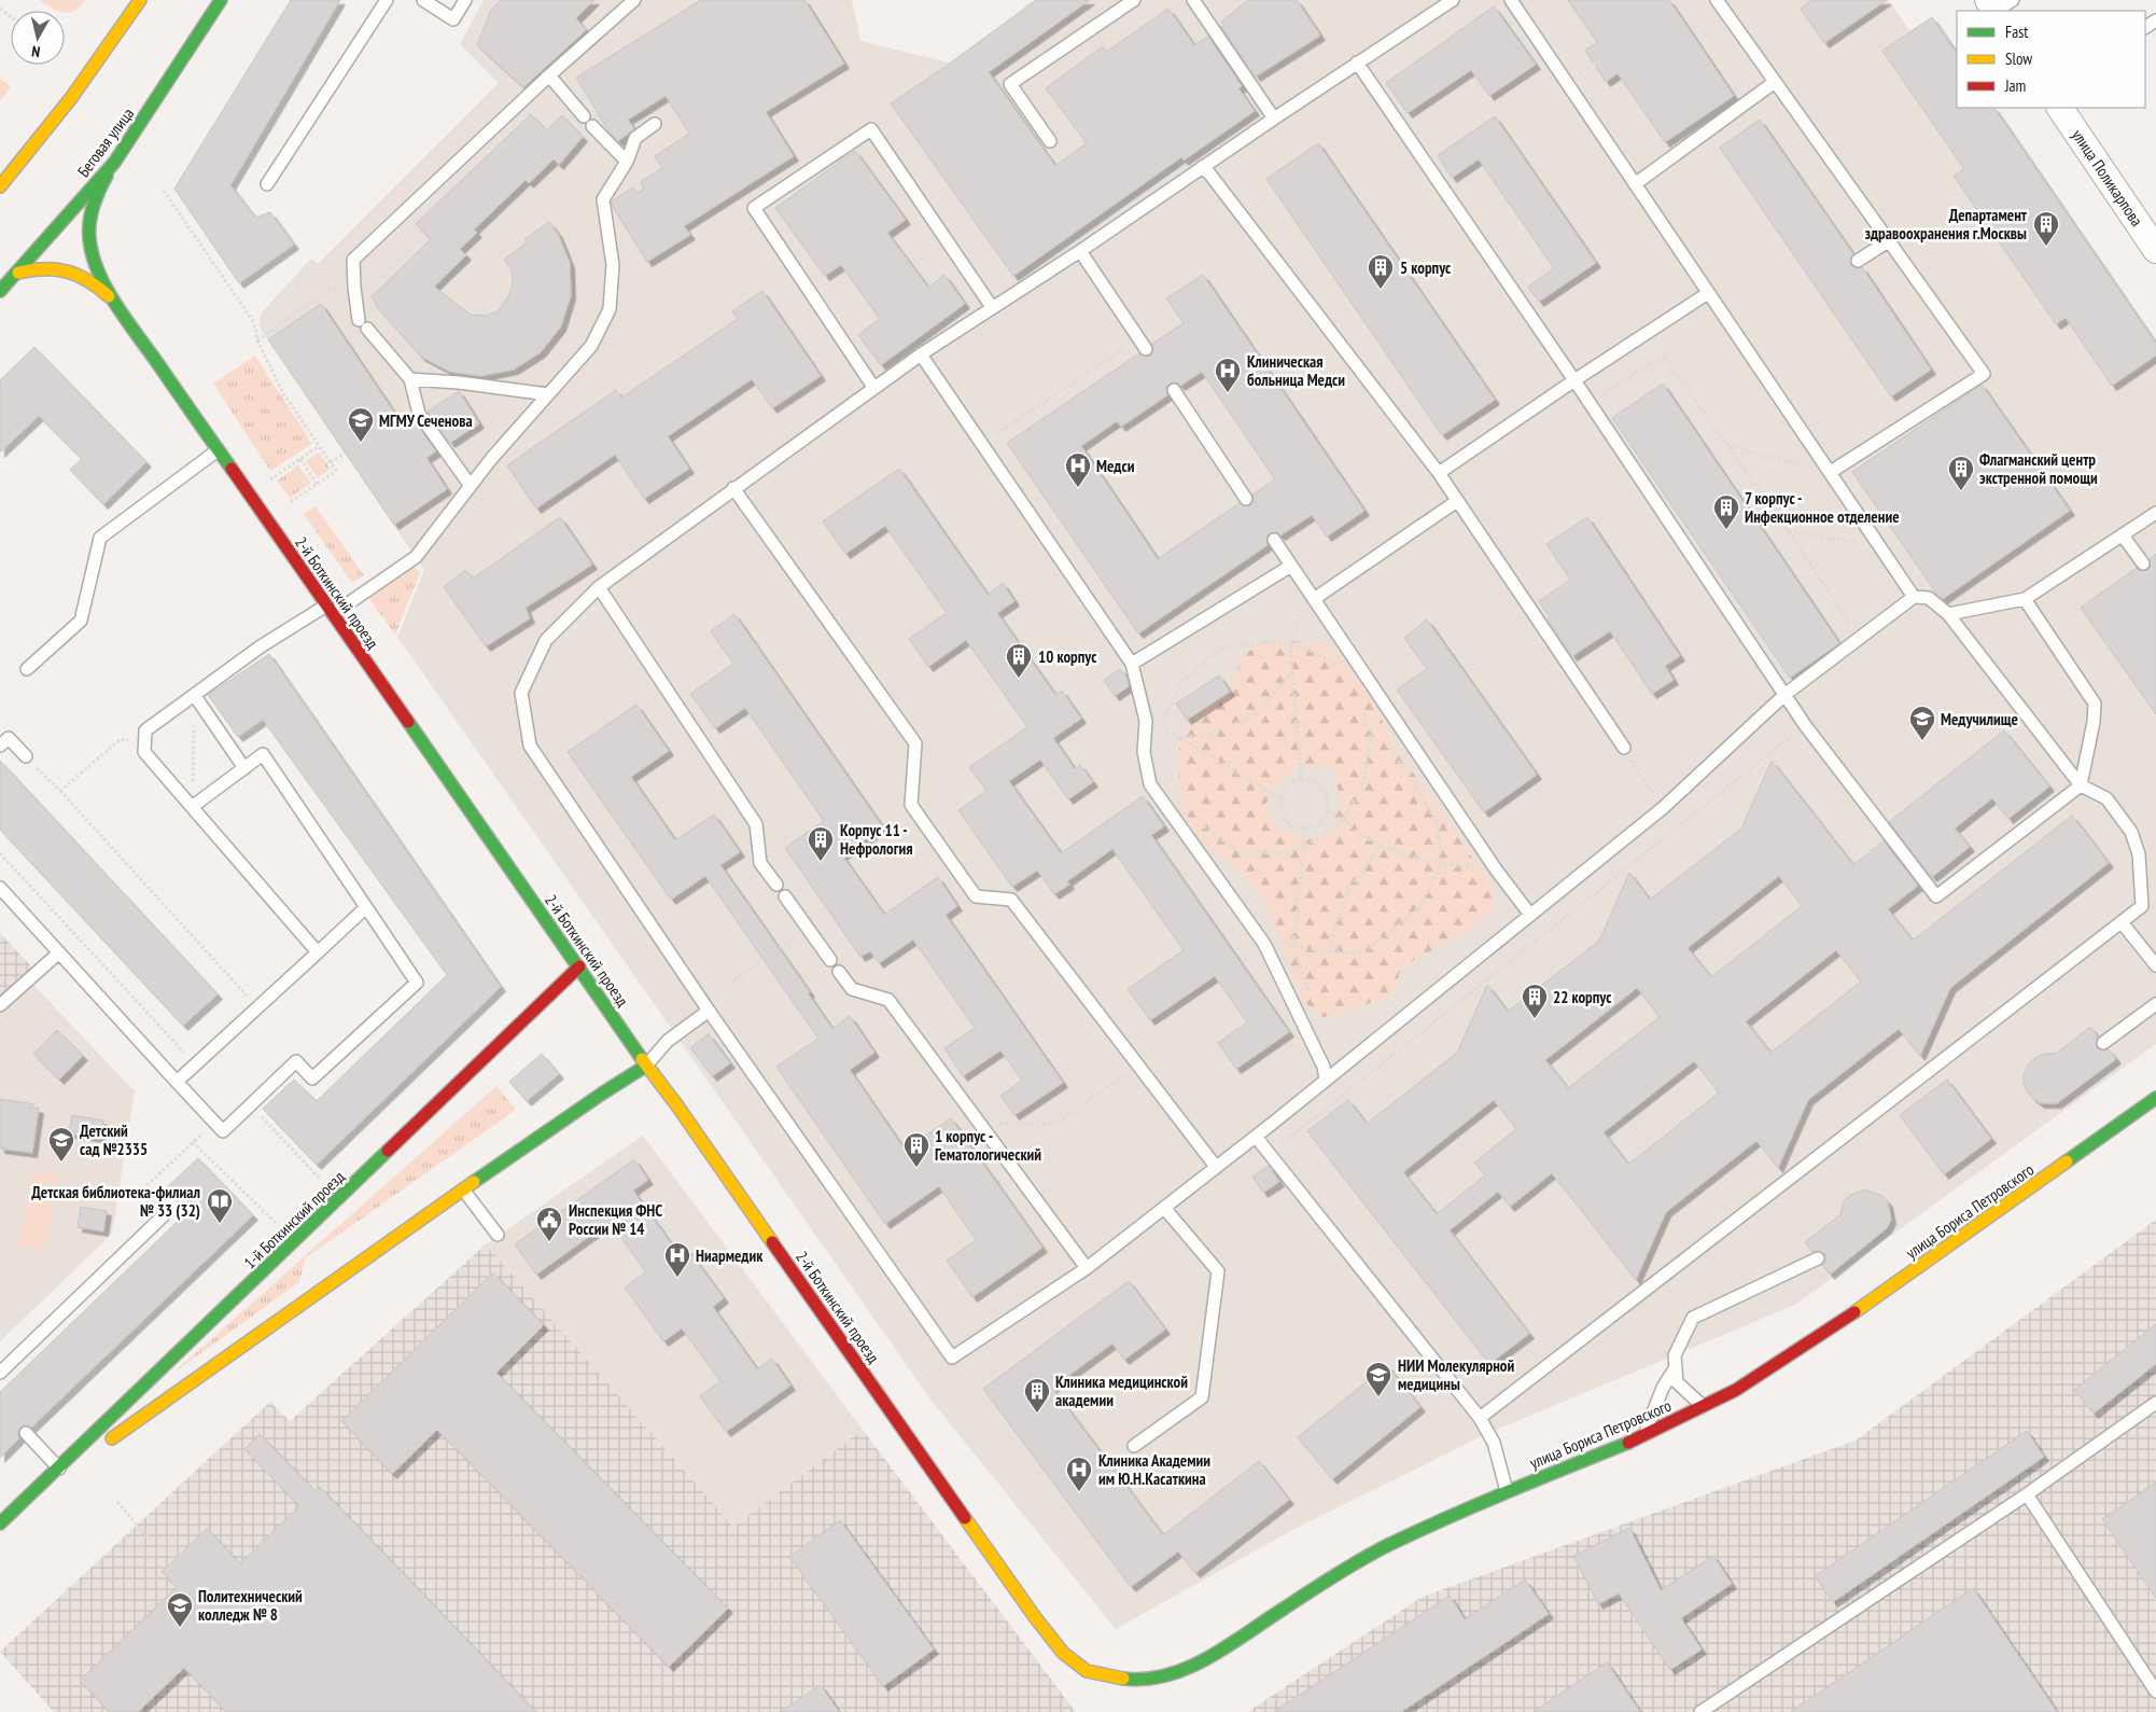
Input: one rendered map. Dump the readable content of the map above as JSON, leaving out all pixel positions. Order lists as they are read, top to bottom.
{
  "streets": {
    "street": [
      "Беговая улица",
      "улица Поликарпова",
      "2-й Боткинский проезд",
      "улица Бориса Петровского",
      "1-й Боткинский проезд"
    ]
  },
  "crossings": [
    ["Беговая улица", "2-й Боткинский проезд"],
    ["2-й Боткинский проезд", "улица Бориса Петровского"],
    ["2-й Боткинский проезд", "1-й Боткинский проезд"]
  ],
  "places": {
    "building": [
      "Департамент здравоохранения г.Москвы",
      "5 корпус",
      "Флагманский центр экстренной помощи",
      "7 корпус - Инфекционное отделение",
      "10 корпус",
      "Корпус 11 - Нефрология",
      "22 корпус",
      "1 корпус - Гематологический",
      "Клиника медицинской академии"
    ],
    "hospital": [
      "Клиническая больница Медси",
      "Медси",
      "Ниармедик",
      "Клиника Академии им Ю.Н.Касаткина"
    ],
    "school or university": [
      "МГМУ Сеченова",
      "Медучилище",
      "Детский сад №2335",
      "НИИ Молекулярной медицины",
      "Политехнический колледж № 8"
    ],
    "library": ["Детская библиотека-филиал № 33 (32)"],
    "public building": ["Инспекция ФНС России № 14"]
  },
  "legend": ["Fast", "Slow", "Jam"],
  "north": "bottom"
}
